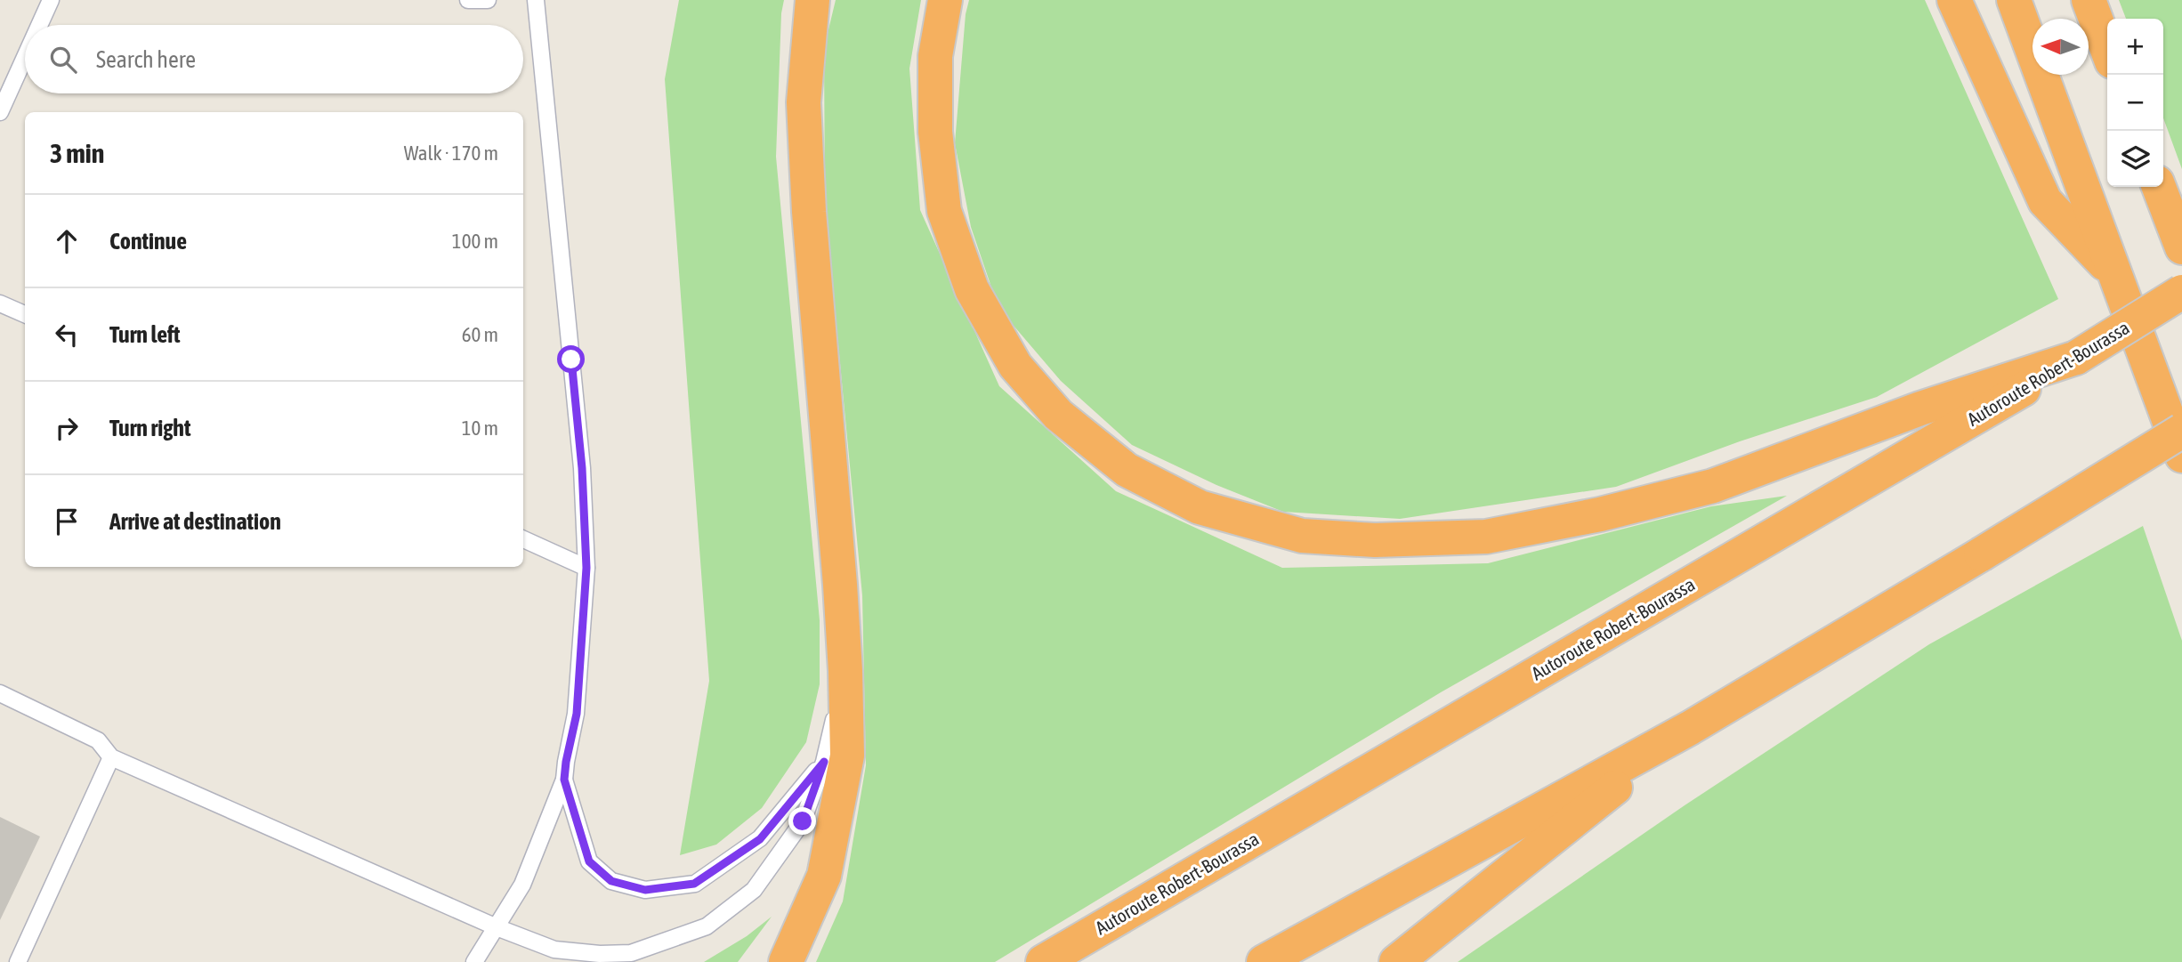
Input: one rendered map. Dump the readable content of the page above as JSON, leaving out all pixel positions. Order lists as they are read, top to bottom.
{
  "streets": {
    "highway": ["Autoroute Robert-Bourassa"]
  },
  "north": "left",
  "page": {
    "map_buttons": ["+", "−"],
    "search": "Search here",
    "heading": ["3 min", "Walk · 170 m"],
    "list": [
      ["Continue", "100 m"],
      ["Turn left", "60 m"],
      ["Turn right", "10 m"],
      "Arrive at destination"
    ]
  }
}
